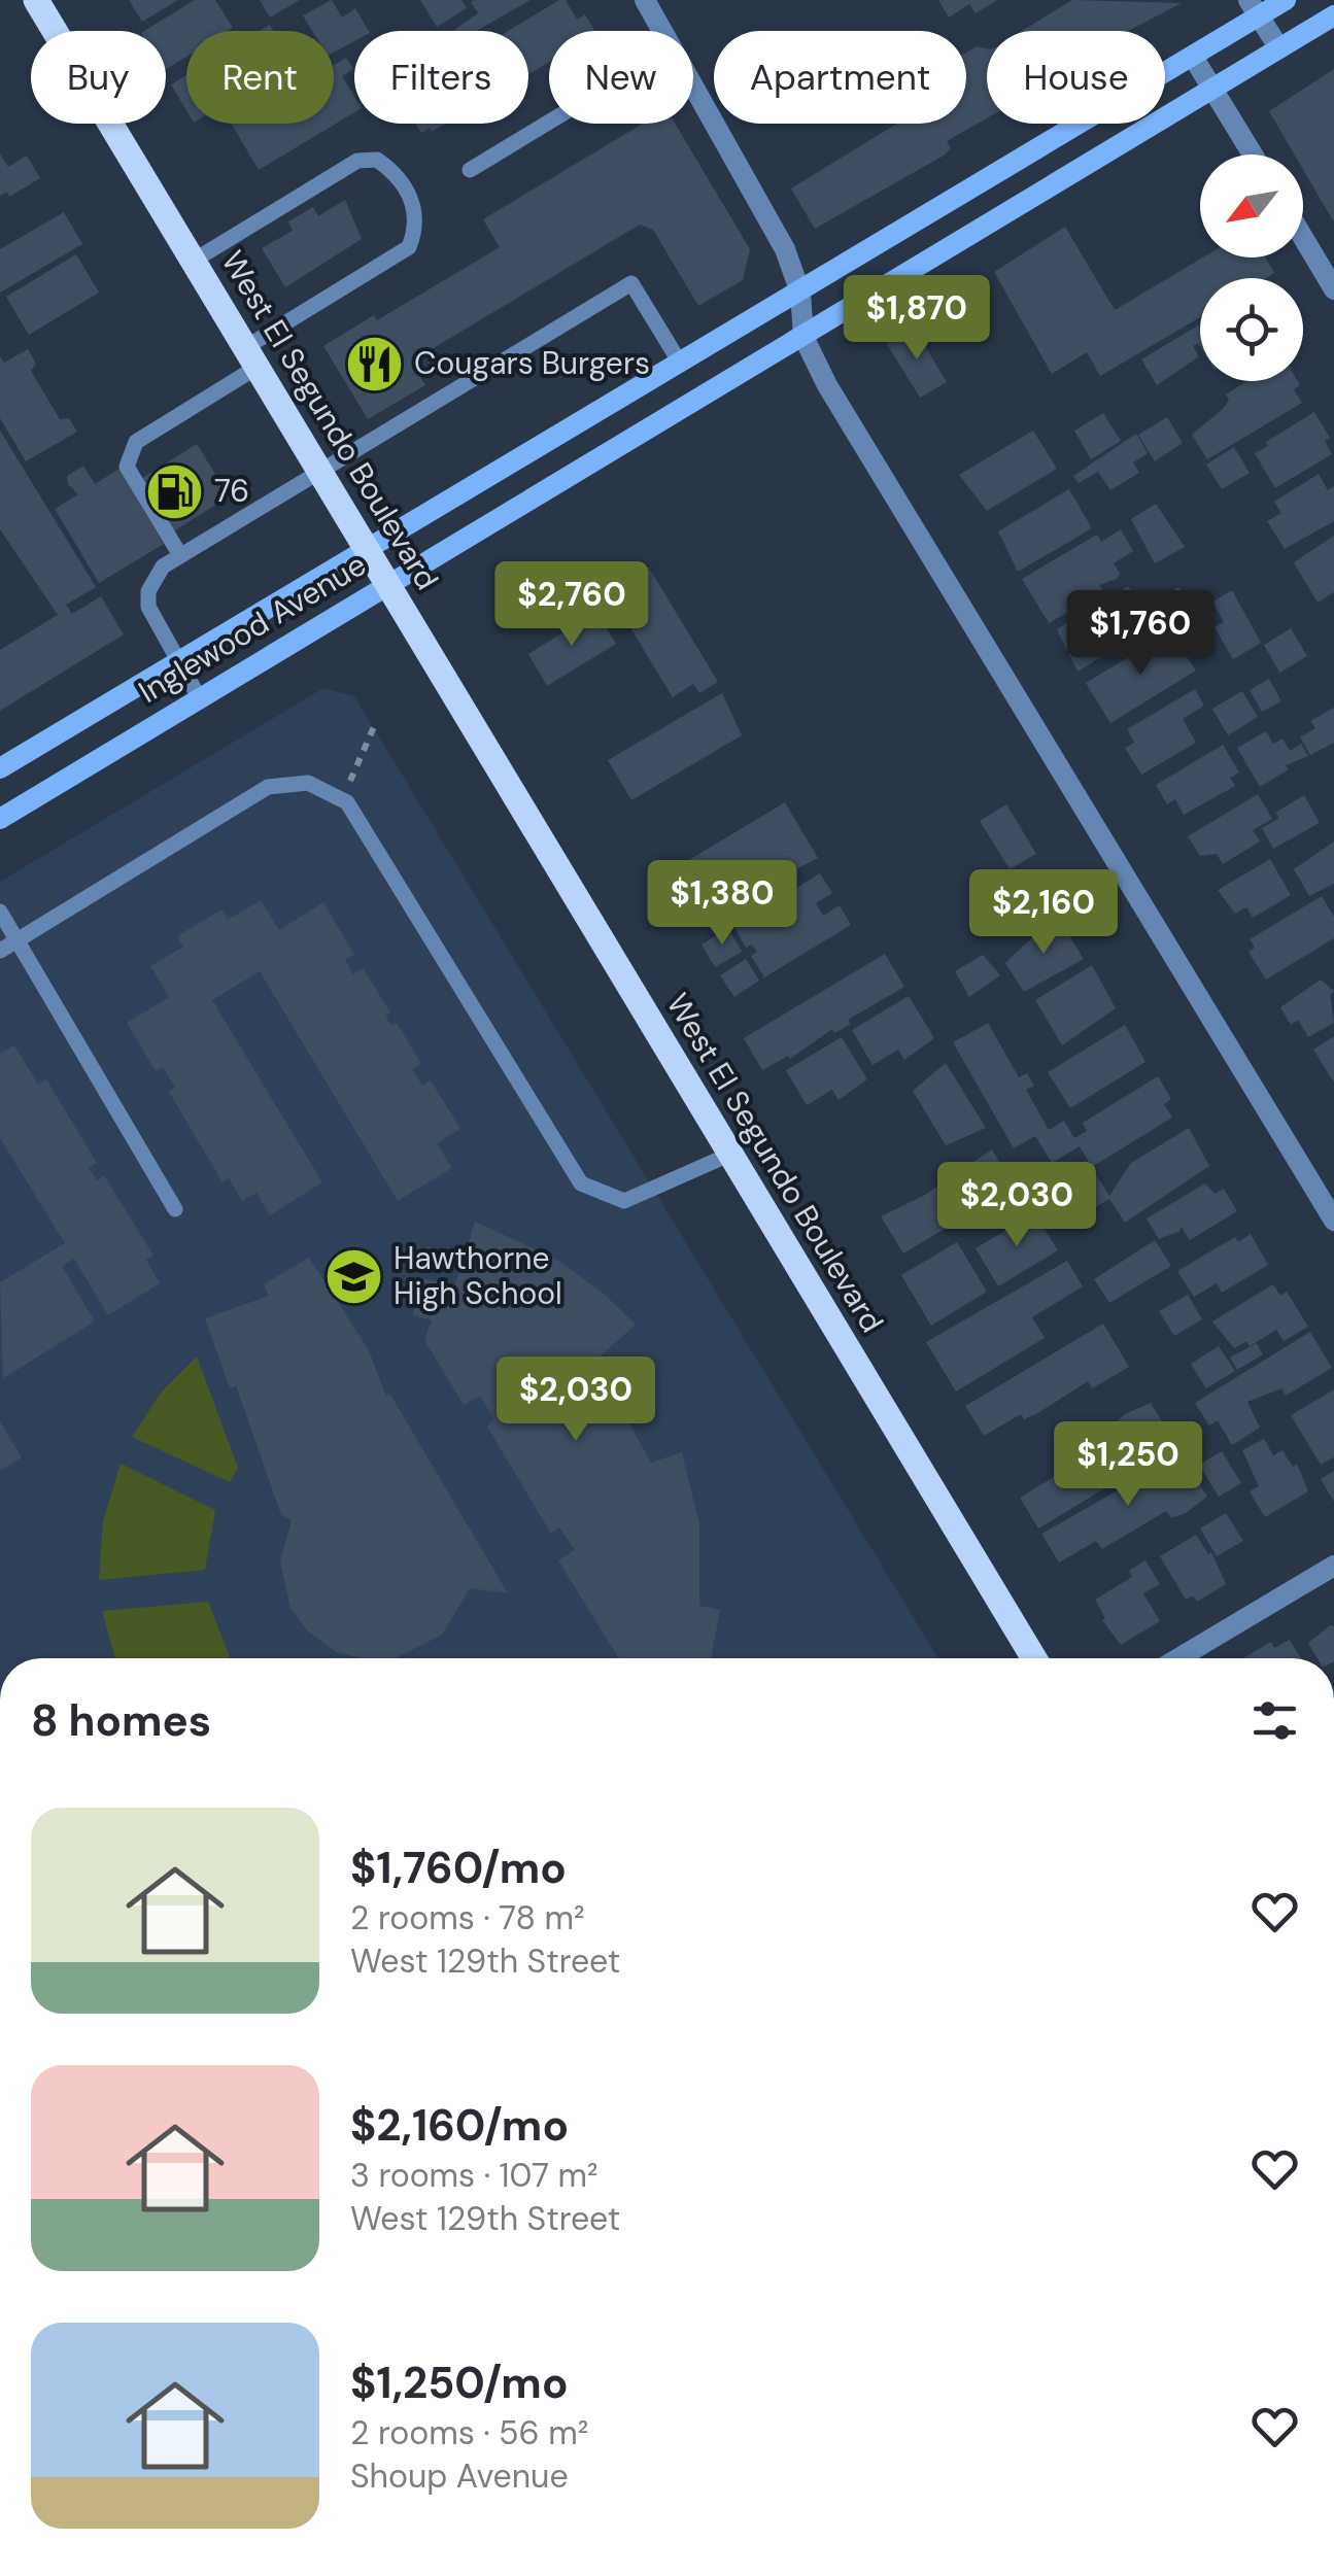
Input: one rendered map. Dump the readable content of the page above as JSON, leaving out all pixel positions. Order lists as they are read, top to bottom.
{
  "streets": {
    "main road": ["West El Segundo Boulevard", "Inglewood Avenue"]
  },
  "crossings": [
    ["West El Segundo Boulevard", "Inglewood Avenue"]
  ],
  "places": {
    "restaurant": ["Cougars Burgers"],
    "fuel station": ["76"],
    "school or university": ["Hawthorne High School"]
  },
  "north": "bottom left",
  "page": {
    "chip": [
      "Buy",
      "Rent",
      "Filters",
      "New",
      "Apartment",
      "House"
    ],
    "price": [
      "$1,870",
      "$2,760",
      "$1,760",
      "$1,380",
      "$2,160",
      "$2,030",
      "$2,030",
      "$1,250"
    ],
    "heading": "8 homes",
    "list": [
      {
        "name": "$1,760/mo",
        "note": "2 rooms · 78 m² · West 129th Street"
      },
      {
        "name": "$2,160/mo",
        "note": "3 rooms · 107 m² · West 129th Street"
      },
      {
        "name": "$1,250/mo",
        "note": "2 rooms · 56 m² · Shoup Avenue"
      }
    ]
  }
}
